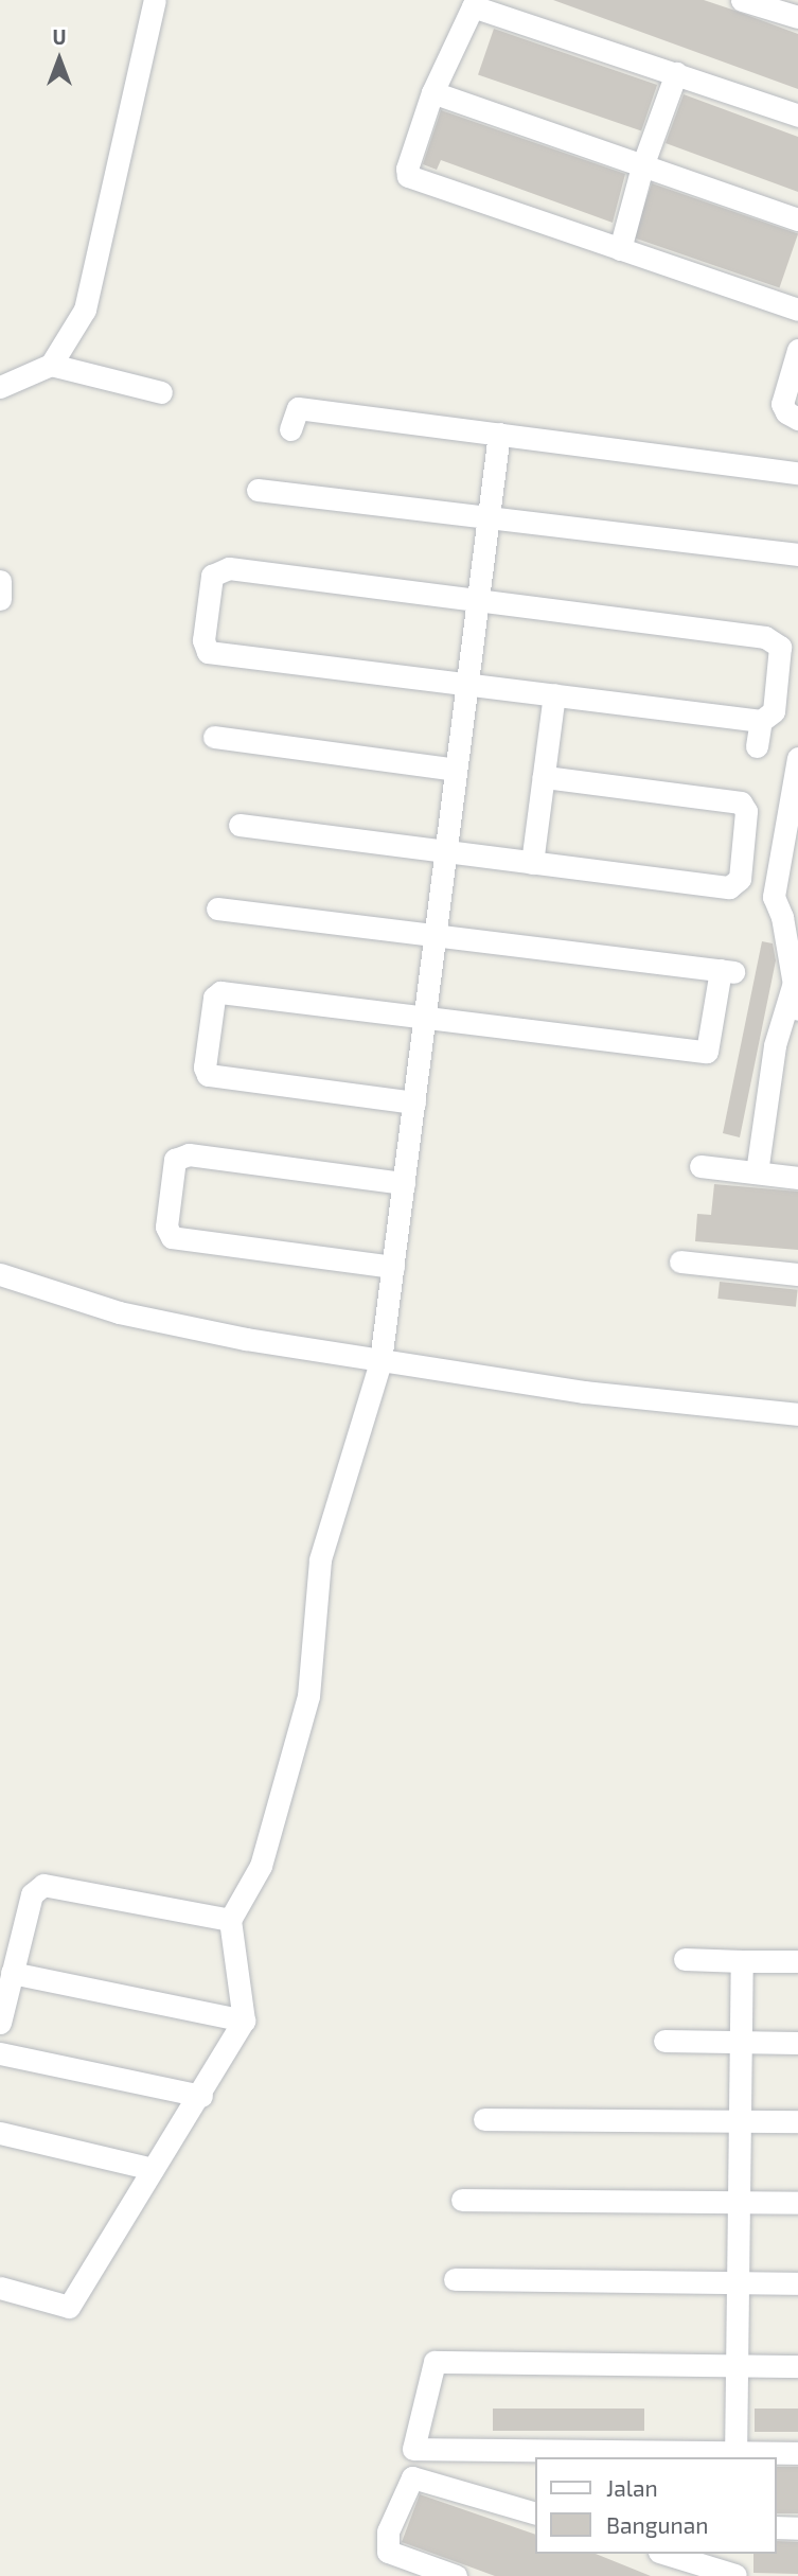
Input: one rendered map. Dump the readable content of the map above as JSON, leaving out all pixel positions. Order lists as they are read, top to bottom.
{
  "legend": ["Jalan", "Bangunan"],
  "north": "top"
}
